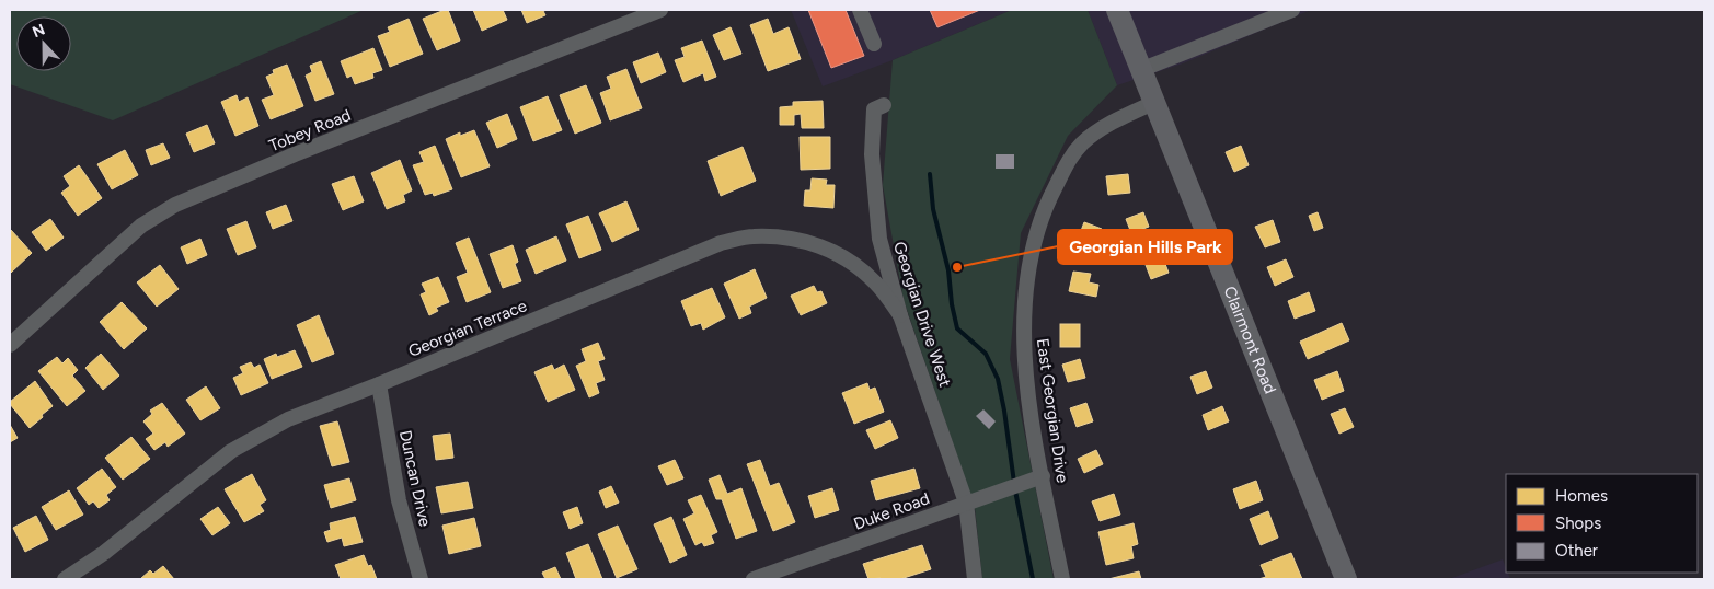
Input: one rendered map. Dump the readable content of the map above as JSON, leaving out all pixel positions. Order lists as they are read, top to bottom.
{
  "streets": {
    "main road": ["Clairmont Road"],
    "street": [
      "Tobey Road",
      "Georgian Drive West",
      "Georgian Terrace",
      "East Georgian Drive",
      "Duncan Drive",
      "Duke Road"
    ]
  },
  "crossings": [
    ["Georgian Drive West", "Georgian Terrace"],
    ["Georgian Drive West", "Duke Road"],
    ["Georgian Terrace", "Duncan Drive"],
    ["Clairmont Road", "East Georgian Drive"],
    ["East Georgian Drive", "Duke Road"]
  ],
  "places": ["Georgian Hills Park"],
  "legend": ["Homes", "Shops", "Other"],
  "north": "top"
}
